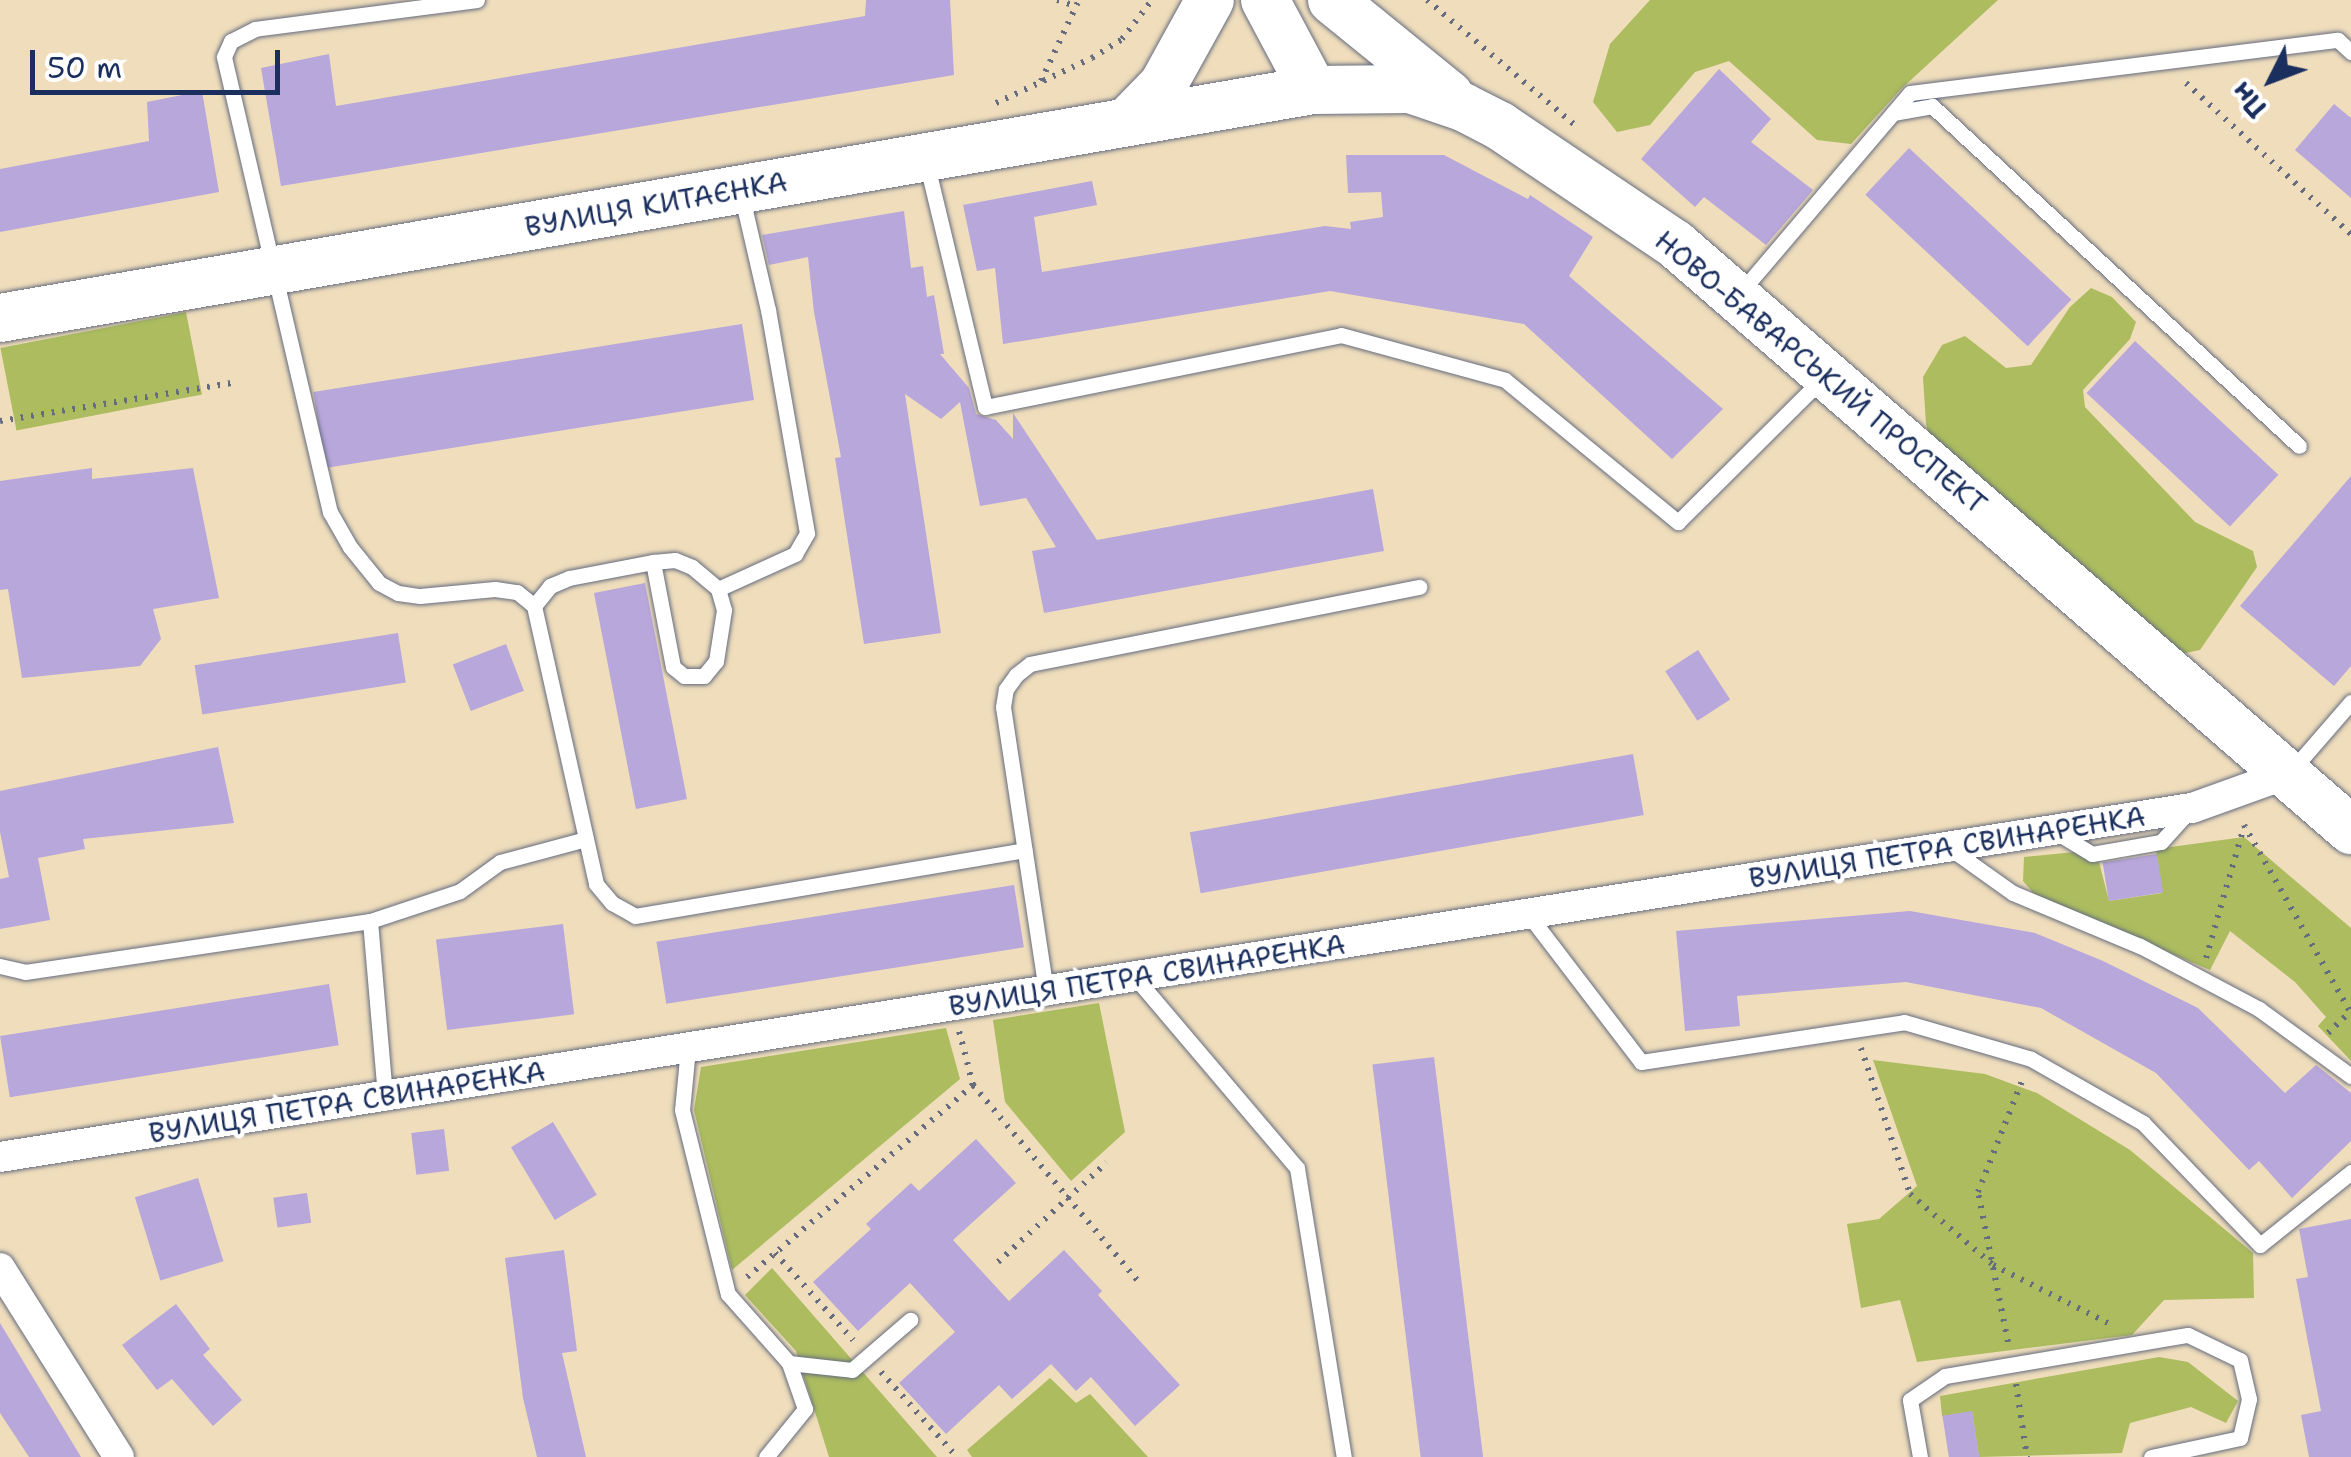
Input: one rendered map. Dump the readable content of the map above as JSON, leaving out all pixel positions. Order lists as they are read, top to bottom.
{
  "streets": {
    "main road": ["ВУЛИЦЯ КИТАЄНКА", "НОВО-БАВАРСЬКИЙ ПРОСПЕКТ"],
    "street": ["ВУЛИЦЯ ПЕТРА СВИНАРЕНКА"]
  },
  "crossings": [
    ["ВУЛИЦЯ КИТАЄНКА", "НОВО-БАВАРСЬКИЙ ПРОСПЕКТ"],
    ["НОВО-БАВАРСЬКИЙ ПРОСПЕКТ", "ВУЛИЦЯ ПЕТРА СВИНАРЕНКА"]
  ],
  "scale_bar": "50 m",
  "north": "bottom left"
}
